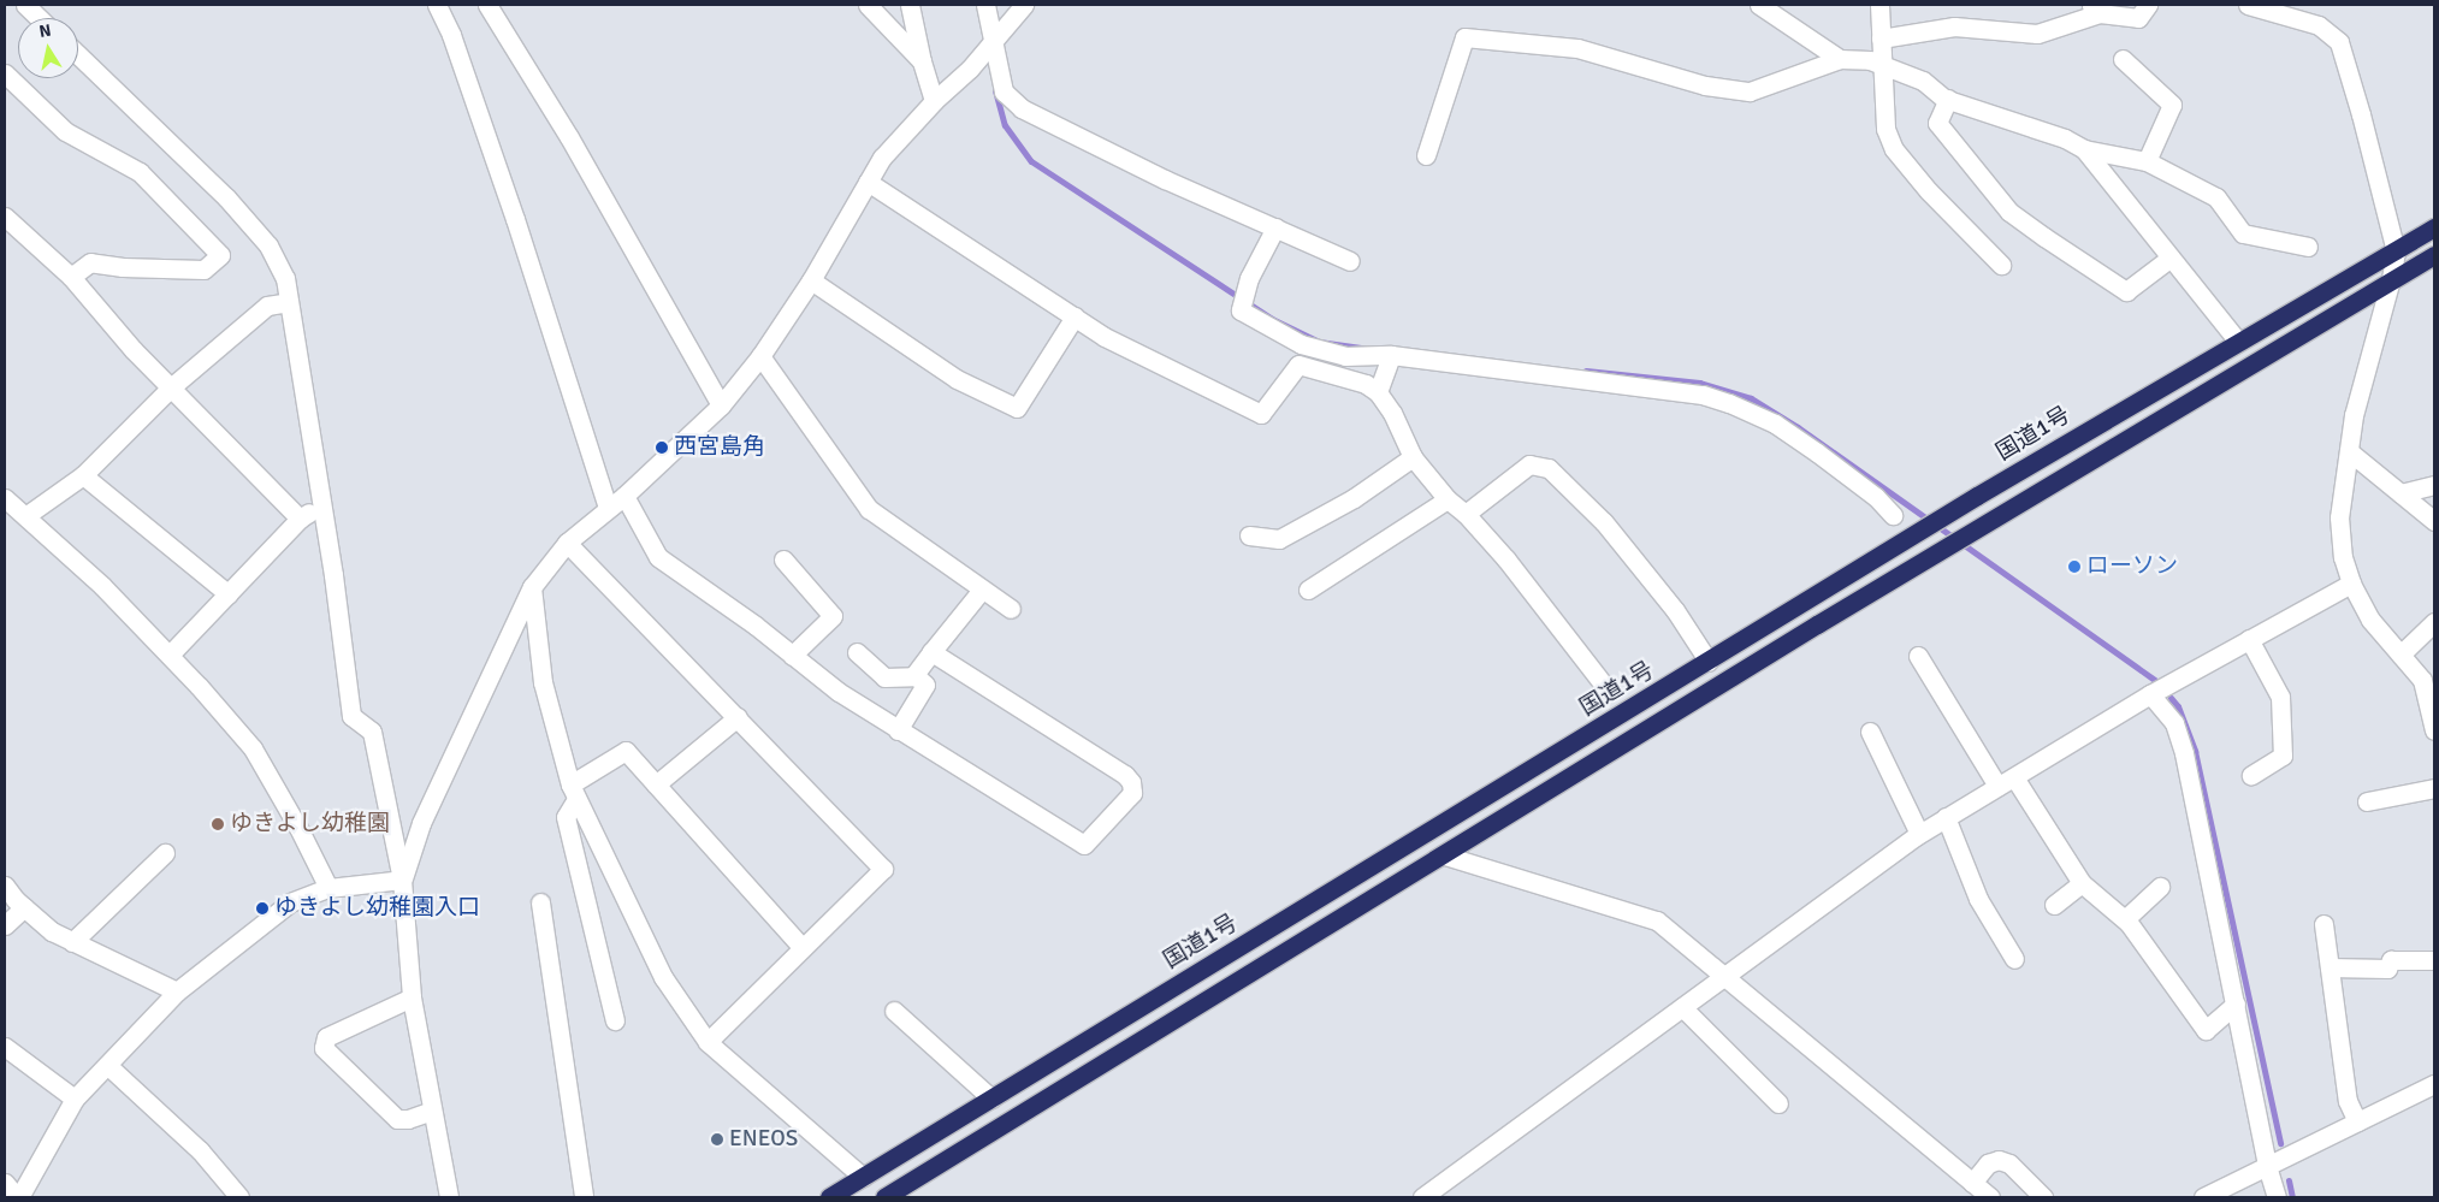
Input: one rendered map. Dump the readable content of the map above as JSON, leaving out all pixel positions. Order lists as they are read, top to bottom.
{
  "streets": {
    "highway": ["国道1号"]
  },
  "places": [
    "西宮島角",
    "ローソン",
    "ゆきよし幼稚園",
    "ゆきよし幼稚園入口",
    "ENEOS"
  ],
  "north": "top"
}
